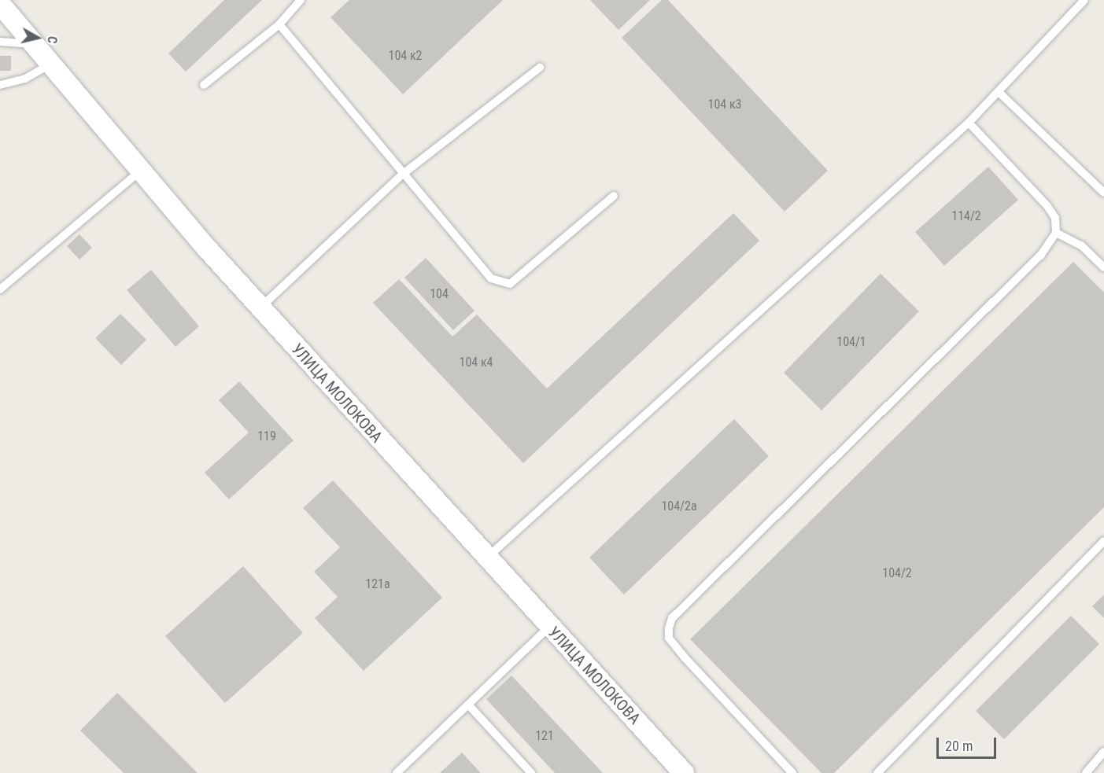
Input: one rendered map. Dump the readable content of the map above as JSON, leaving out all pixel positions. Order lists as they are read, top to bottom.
{
  "streets": {
    "street": ["УЛИЦА МОЛОКОВА"]
  },
  "house_numbers": [
    "104 к2",
    "104 к3",
    "114/2",
    "104",
    "104/1",
    "104 к4",
    "119",
    "104/2а",
    "104/2",
    "121а",
    "121"
  ],
  "scale_bar": "20 m",
  "north": "right"
}
